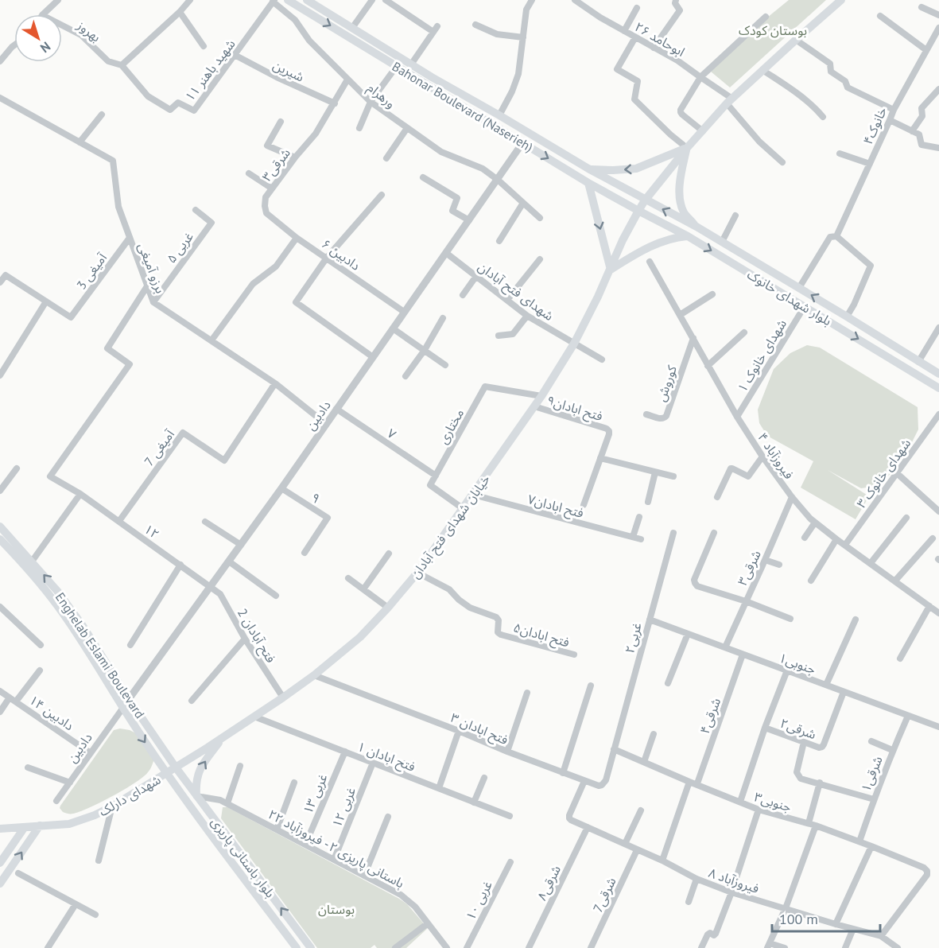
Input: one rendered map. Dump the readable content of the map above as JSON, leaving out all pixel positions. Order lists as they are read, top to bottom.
{
  "streets": {
    "main road": [
      "Bahonar Boulevard (Naserieh)",
      "بلوار شهدای خانوک",
      "خیابان شهدای فتح آبادان",
      "Enghelab Eslami Boulevard",
      "شهدای دارلک",
      "بلوار باستانی پاریزی"
    ],
    "street": [
      "بهروز",
      "ابوحامد ۲۶",
      "شهید باهنر ۱۱",
      "شیرین",
      "ورهرام",
      "خانوک۴",
      "شرقی۳",
      "۵ غربی",
      "دادبین ۶",
      "برزو آمیغی",
      "آمیغی 3",
      "شهدای فتح آبادان",
      "شهدای خانوک ۱",
      "کوروش",
      "فتح ابادان۹",
      "دادبین",
      "مختاری",
      "۷",
      "آمیغی 7",
      "فیروزآباد ۴",
      "شهدای خانوک ۳",
      "۹",
      "فتح ابادان۷",
      "۱۲",
      "فتح ابادان۵",
      "فتح آبادان 2",
      "غربی۲",
      "جنوبی۱",
      "دادبین ۱۴",
      "شرقی۴",
      "فتح ابادان ۳",
      "شرقی۲",
      "فتح ابادان ۱",
      "شرقی۱",
      "غربی ۱۳",
      "جنوبی۳",
      "غربی ۱۲",
      "باستانی پاریزی ۲ - فیروزآباد ۲۲",
      "فیروزآباد ۸",
      "شرقی۸",
      "شرقی7",
      "غربی ۱۰"
    ]
  },
  "crossings": [
    ["بهروز", "شهید باهنر ۱۱"],
    ["ابوحامد ۲۶", "خیابان شهدای فتح آبادان"],
    ["شهید باهنر ۱۱", "شیرین"],
    ["شهید باهنر ۱۱", "ورهرام"],
    ["شیرین", "شرقی۳"],
    ["ورهرام", "شرقی۳"],
    ["ورهرام", "دادبین"],
    ["Bahonar Boulevard (Naserieh)", "بلوار شهدای خانوک"],
    ["Bahonar Boulevard (Naserieh)", "دادبین"],
    ["Bahonar Boulevard (Naserieh)", "خیابان شهدای فتح آبادان"],
    ["خانوک۴", "بلوار شهدای خانوک"],
    ["شرقی۳", "دادبین ۶"],
    ["شرقی۳", "فیروزآباد ۴"],
    ["شرقی۳", "جنوبی۱"],
    ["۵ غربی", "برزو آمیغی"],
    ["دادبین ۶", "دادبین"],
    ["برزو آمیغی", "آمیغی 3"],
    ["برزو آمیغی", "دادبین"],
    ["برزو آمیغی", "آمیغی 7"],
    ["برزو آمیغی", "۱۲"],
    ["شهدای فتح آبادان", "دادبین"],
    ["شهدای فتح آبادان", "خیابان شهدای فتح آبادان"],
    ["بلوار شهدای خانوک", "شهدای خانوک ۱"],
    ["بلوار شهدای خانوک", "خیابان شهدای فتح آبادان"],
    ["شهدای خانوک ۱", "فیروزآباد ۴"],
    ["کوروش", "فیروزآباد ۴"],
    ["فتح ابادان۹", "خیابان شهدای فتح آبادان"],
    ["دادبین", "۷"],
    ["دادبین", "۹"],
    ["دادبین", "۱۲"],
    ["دادبین", "فتح آبادان 2"],
    ["دادبین", "Enghelab Eslami Boulevard"],
    ["دادبین", "دادبین ۱۴"],
    ["مختاری", "۷"],
    ["مختاری", "خیابان شهدای فتح آبادان"],
    ["آمیغی 7", "۱۲"],
    ["فیروزآباد ۴", "شهدای خانوک ۳"],
    ["فتح ابادان۷", "خیابان شهدای فتح آبادان"],
    ["خیابان شهدای فتح آبادان", "فتح ابادان۵"],
    ["خیابان شهدای فتح آبادان", "فتح آبادان 2"],
    ["خیابان شهدای فتح آبادان", "Enghelab Eslami Boulevard"],
    ["خیابان شهدای فتح آبادان", "فتح ابادان ۳"],
    ["خیابان شهدای فتح آبادان", "فتح ابادان ۱"],
    ["خیابان شهدای فتح آبادان", "شهدای دارلک"],
    ["خیابان شهدای فتح آبادان", "بلوار باستانی پاریزی"],
    ["۱۲", "فتح آبادان 2"],
    ["غربی۲", "جنوبی۱"],
    ["غربی۲", "فتح ابادان ۳"],
    ["غربی۲", "جنوبی۳"],
    ["Enghelab Eslami Boulevard", "شهدای دارلک"],
    ["Enghelab Eslami Boulevard", "بلوار باستانی پاریزی"],
    ["جنوبی۱", "شرقی۴"],
    ["جنوبی۱", "شرقی۲"],
    ["جنوبی۱", "شرقی۱"],
    ["شرقی۴", "جنوبی۳"],
    ["فتح ابادان ۳", "جنوبی۳"],
    ["فتح ابادان ۳", "فیروزآباد ۸"],
    ["فتح ابادان ۱", "غربی ۱۳"],
    ["فتح ابادان ۱", "غربی ۱۲"],
    ["شرقی۱", "جنوبی۳"],
    ["غربی ۱۳", "باستانی پاریزی ۲ - فیروزآباد ۲۲"],
    ["شهدای دارلک", "بلوار باستانی پاریزی"],
    ["جنوبی۳", "فیروزآباد ۸"],
    ["غربی ۱۲", "باستانی پاریزی ۲ - فیروزآباد ۲۲"],
    ["باستانی پاریزی ۲ - فیروزآباد ۲۲", "بلوار باستانی پاریزی"],
    ["فیروزآباد ۸", "شرقی۸"],
    ["فیروزآباد ۸", "شرقی7"]
  ],
  "parks": ["بوستان کودک", "بوستان"],
  "scale_bar": "100 m",
  "north": "bottom right"
}
